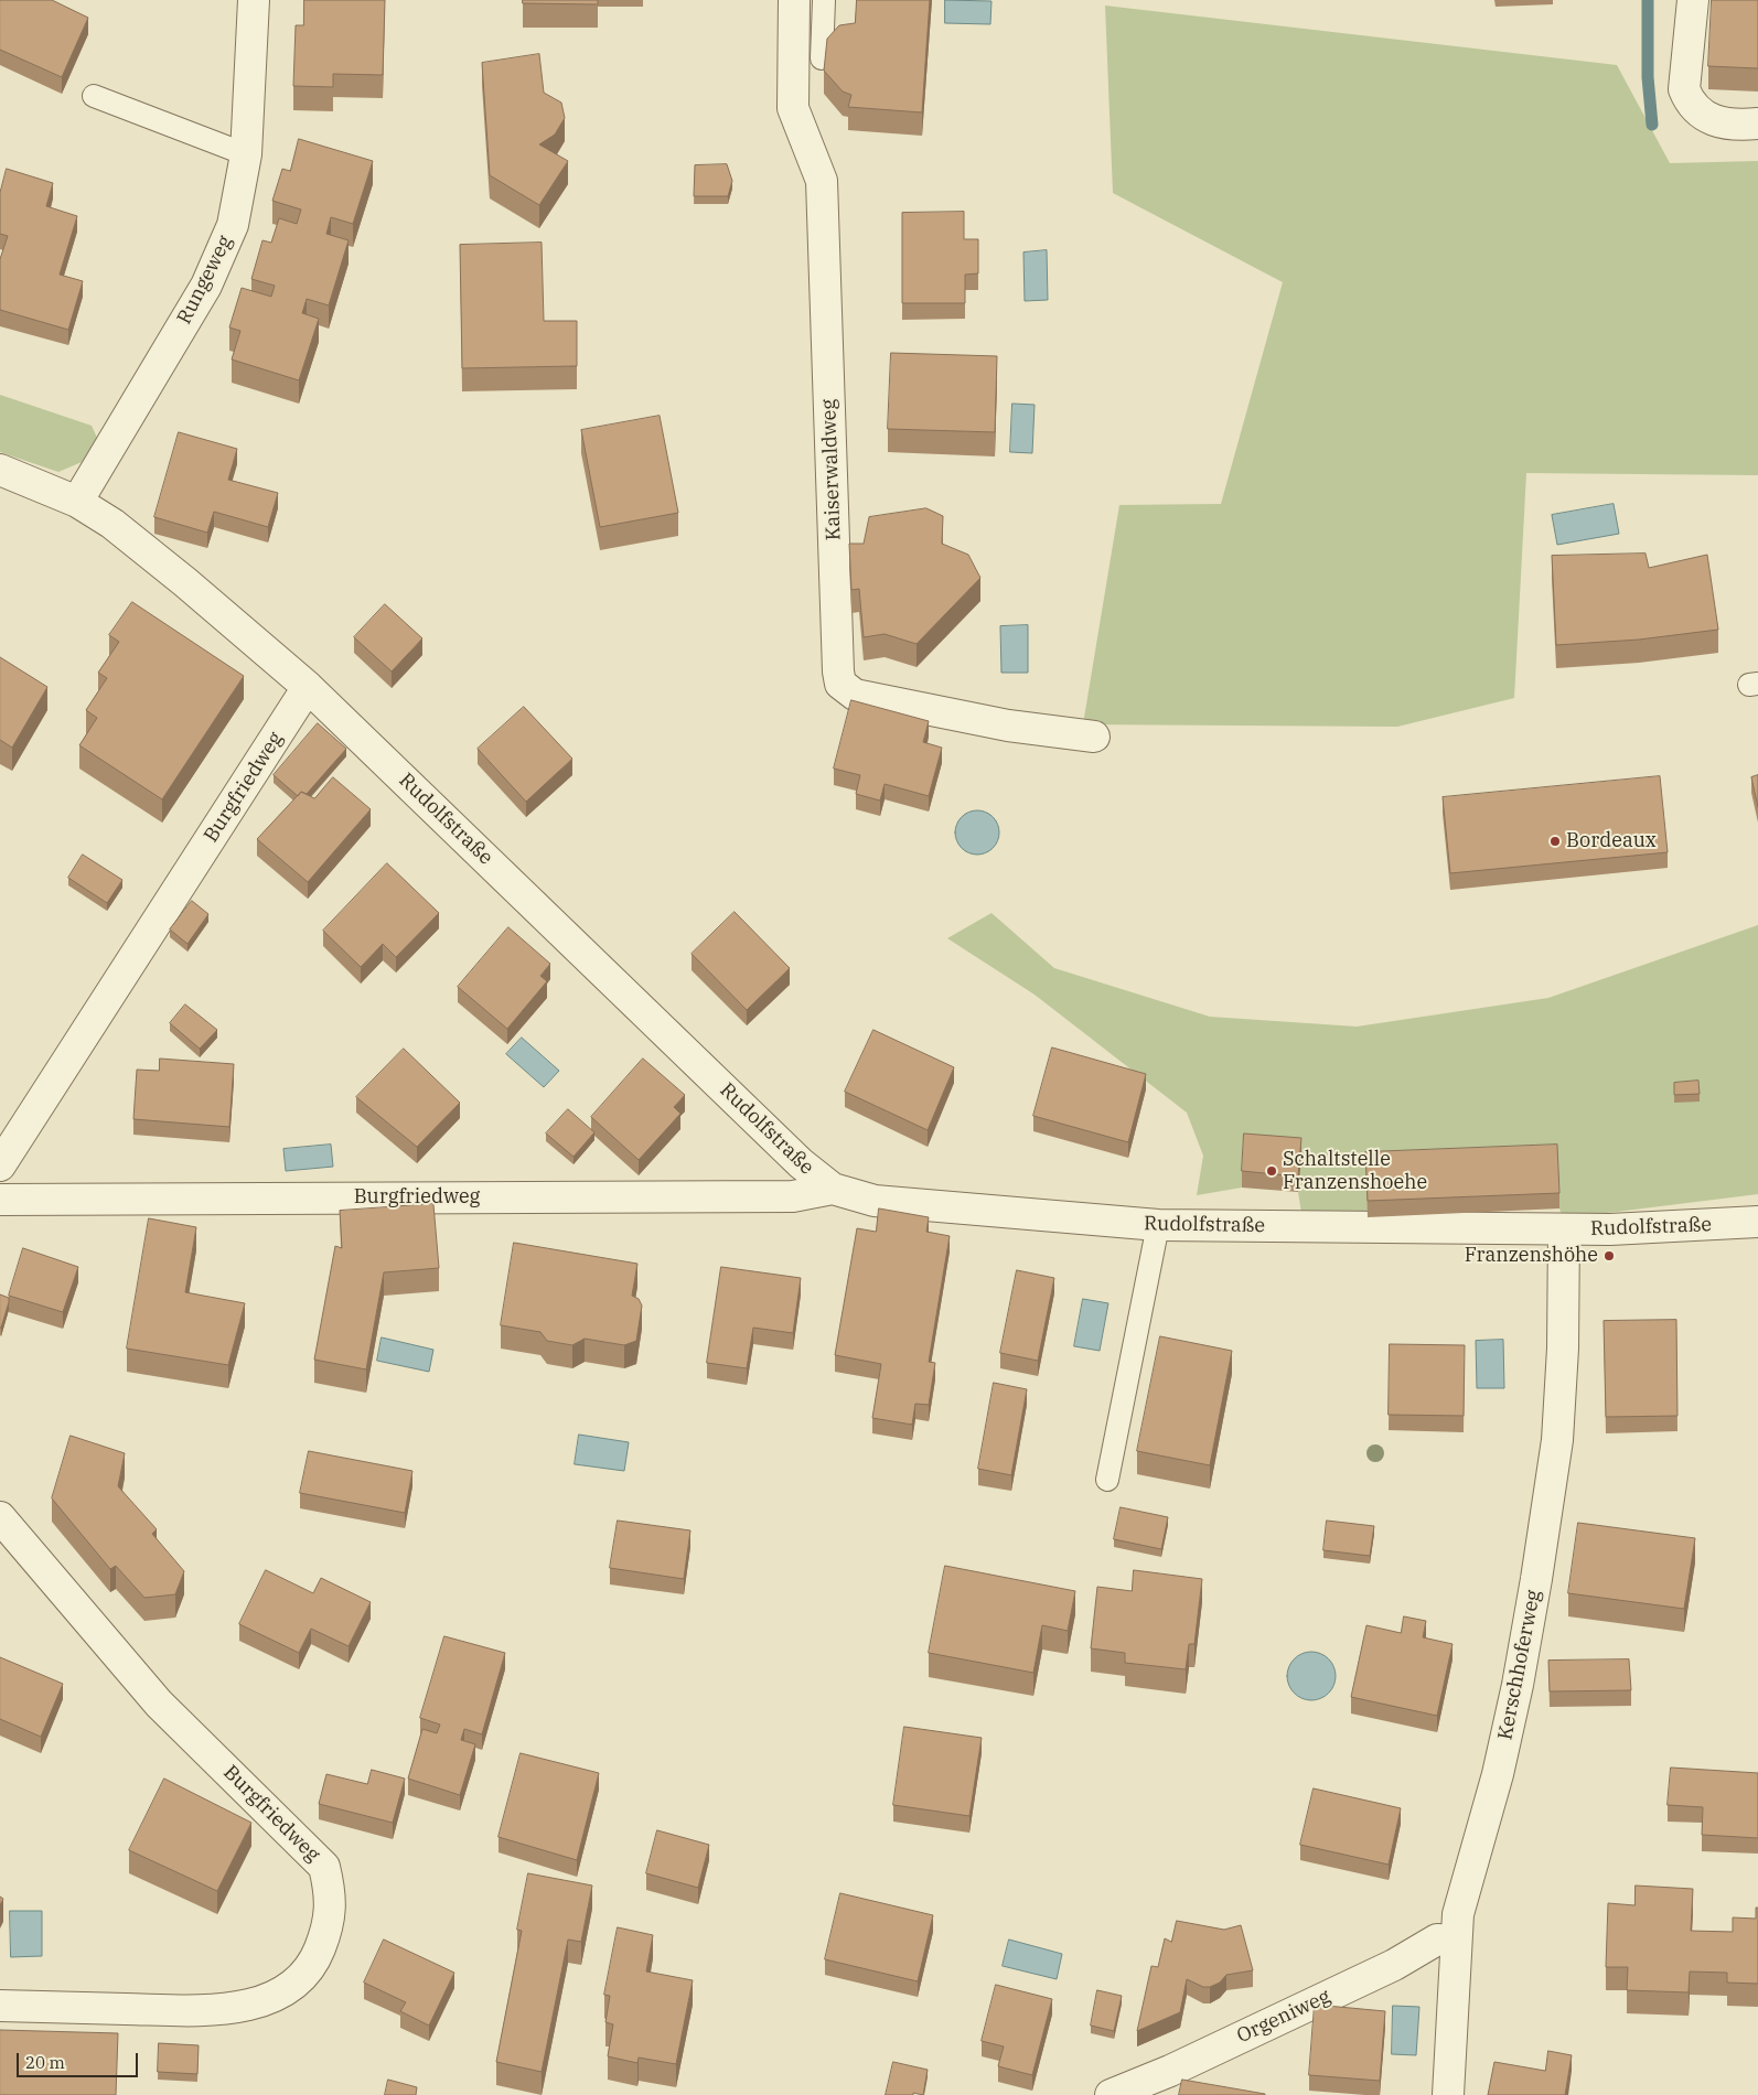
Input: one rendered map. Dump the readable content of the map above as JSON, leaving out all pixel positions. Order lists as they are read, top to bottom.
{
  "streets": {
    "street": [
      "Rungeweg",
      "Kaiserwaldweg",
      "Burgfriedweg",
      "Rudolfstraße",
      "Kerschhoferweg",
      "Orgeniweg"
    ]
  },
  "crossings": [
    ["Rungeweg", "Rudolfstraße"],
    ["Burgfriedweg", "Rudolfstraße"],
    ["Rudolfstraße", "Kerschhoferweg"],
    ["Kerschhoferweg", "Orgeniweg"]
  ],
  "places": ["Bordeaux", "Schaltstelle Franzenshoehe", "Franzenshöhe"],
  "scale_bar": "20 m"
}
